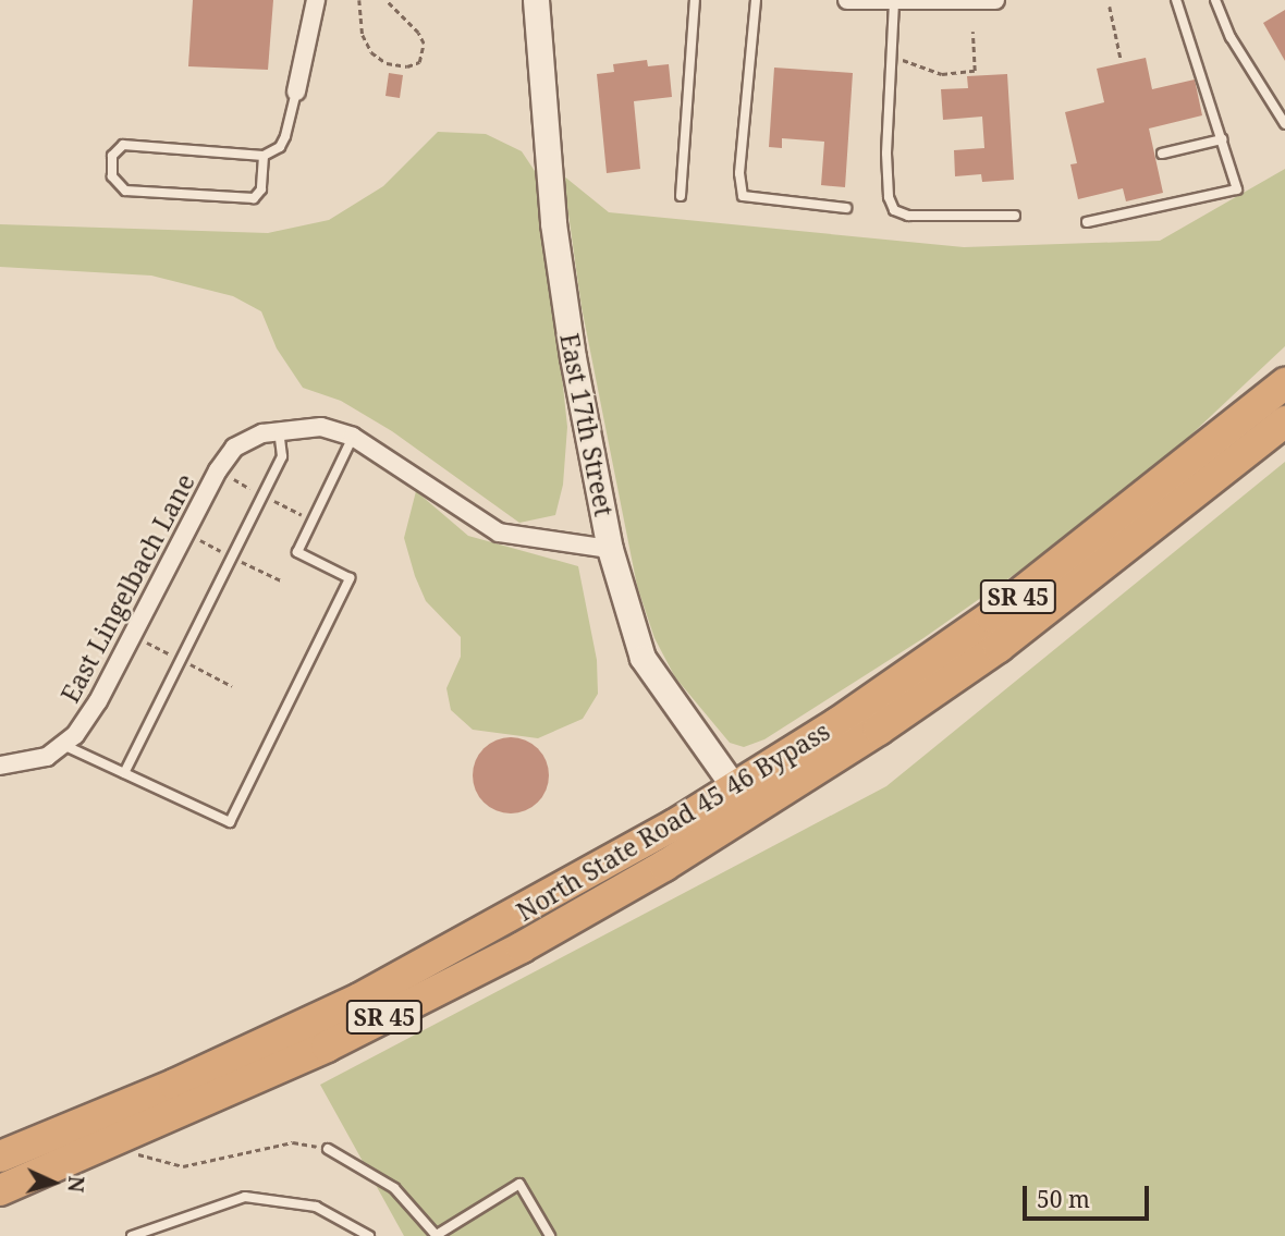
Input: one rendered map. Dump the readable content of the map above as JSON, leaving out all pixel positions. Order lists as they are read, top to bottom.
{
  "streets": {
    "highway": ["SR 45", "North State Road 45 46 Bypass"],
    "main road": ["East 17th Street"],
    "street": ["East Lingelbach Lane"]
  },
  "crossings": [
    ["East 17th Street", "East Lingelbach Lane"],
    ["East 17th Street", "SR 45"],
    ["East 17th Street", "North State Road 45 46 Bypass"],
    ["SR 45", "North State Road 45 46 Bypass"]
  ],
  "scale_bar": "50 m",
  "north": "right"
}
